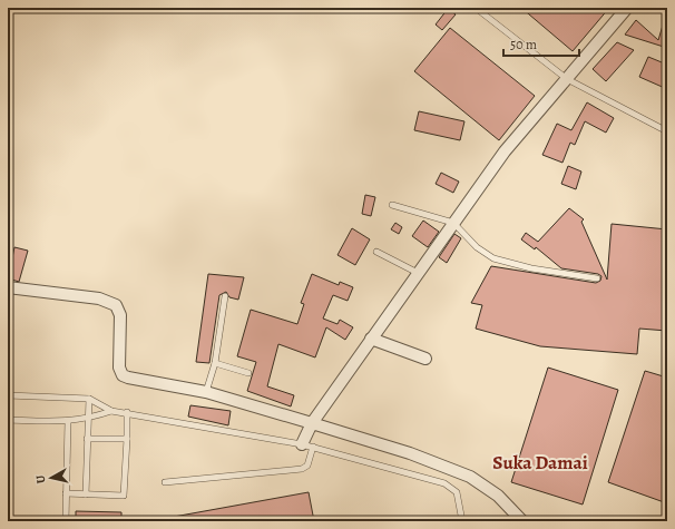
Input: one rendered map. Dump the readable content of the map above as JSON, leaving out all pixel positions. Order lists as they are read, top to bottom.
{
  "districts": ["Suka Damai"],
  "scale_bar": "50 m",
  "north": "left"
}
